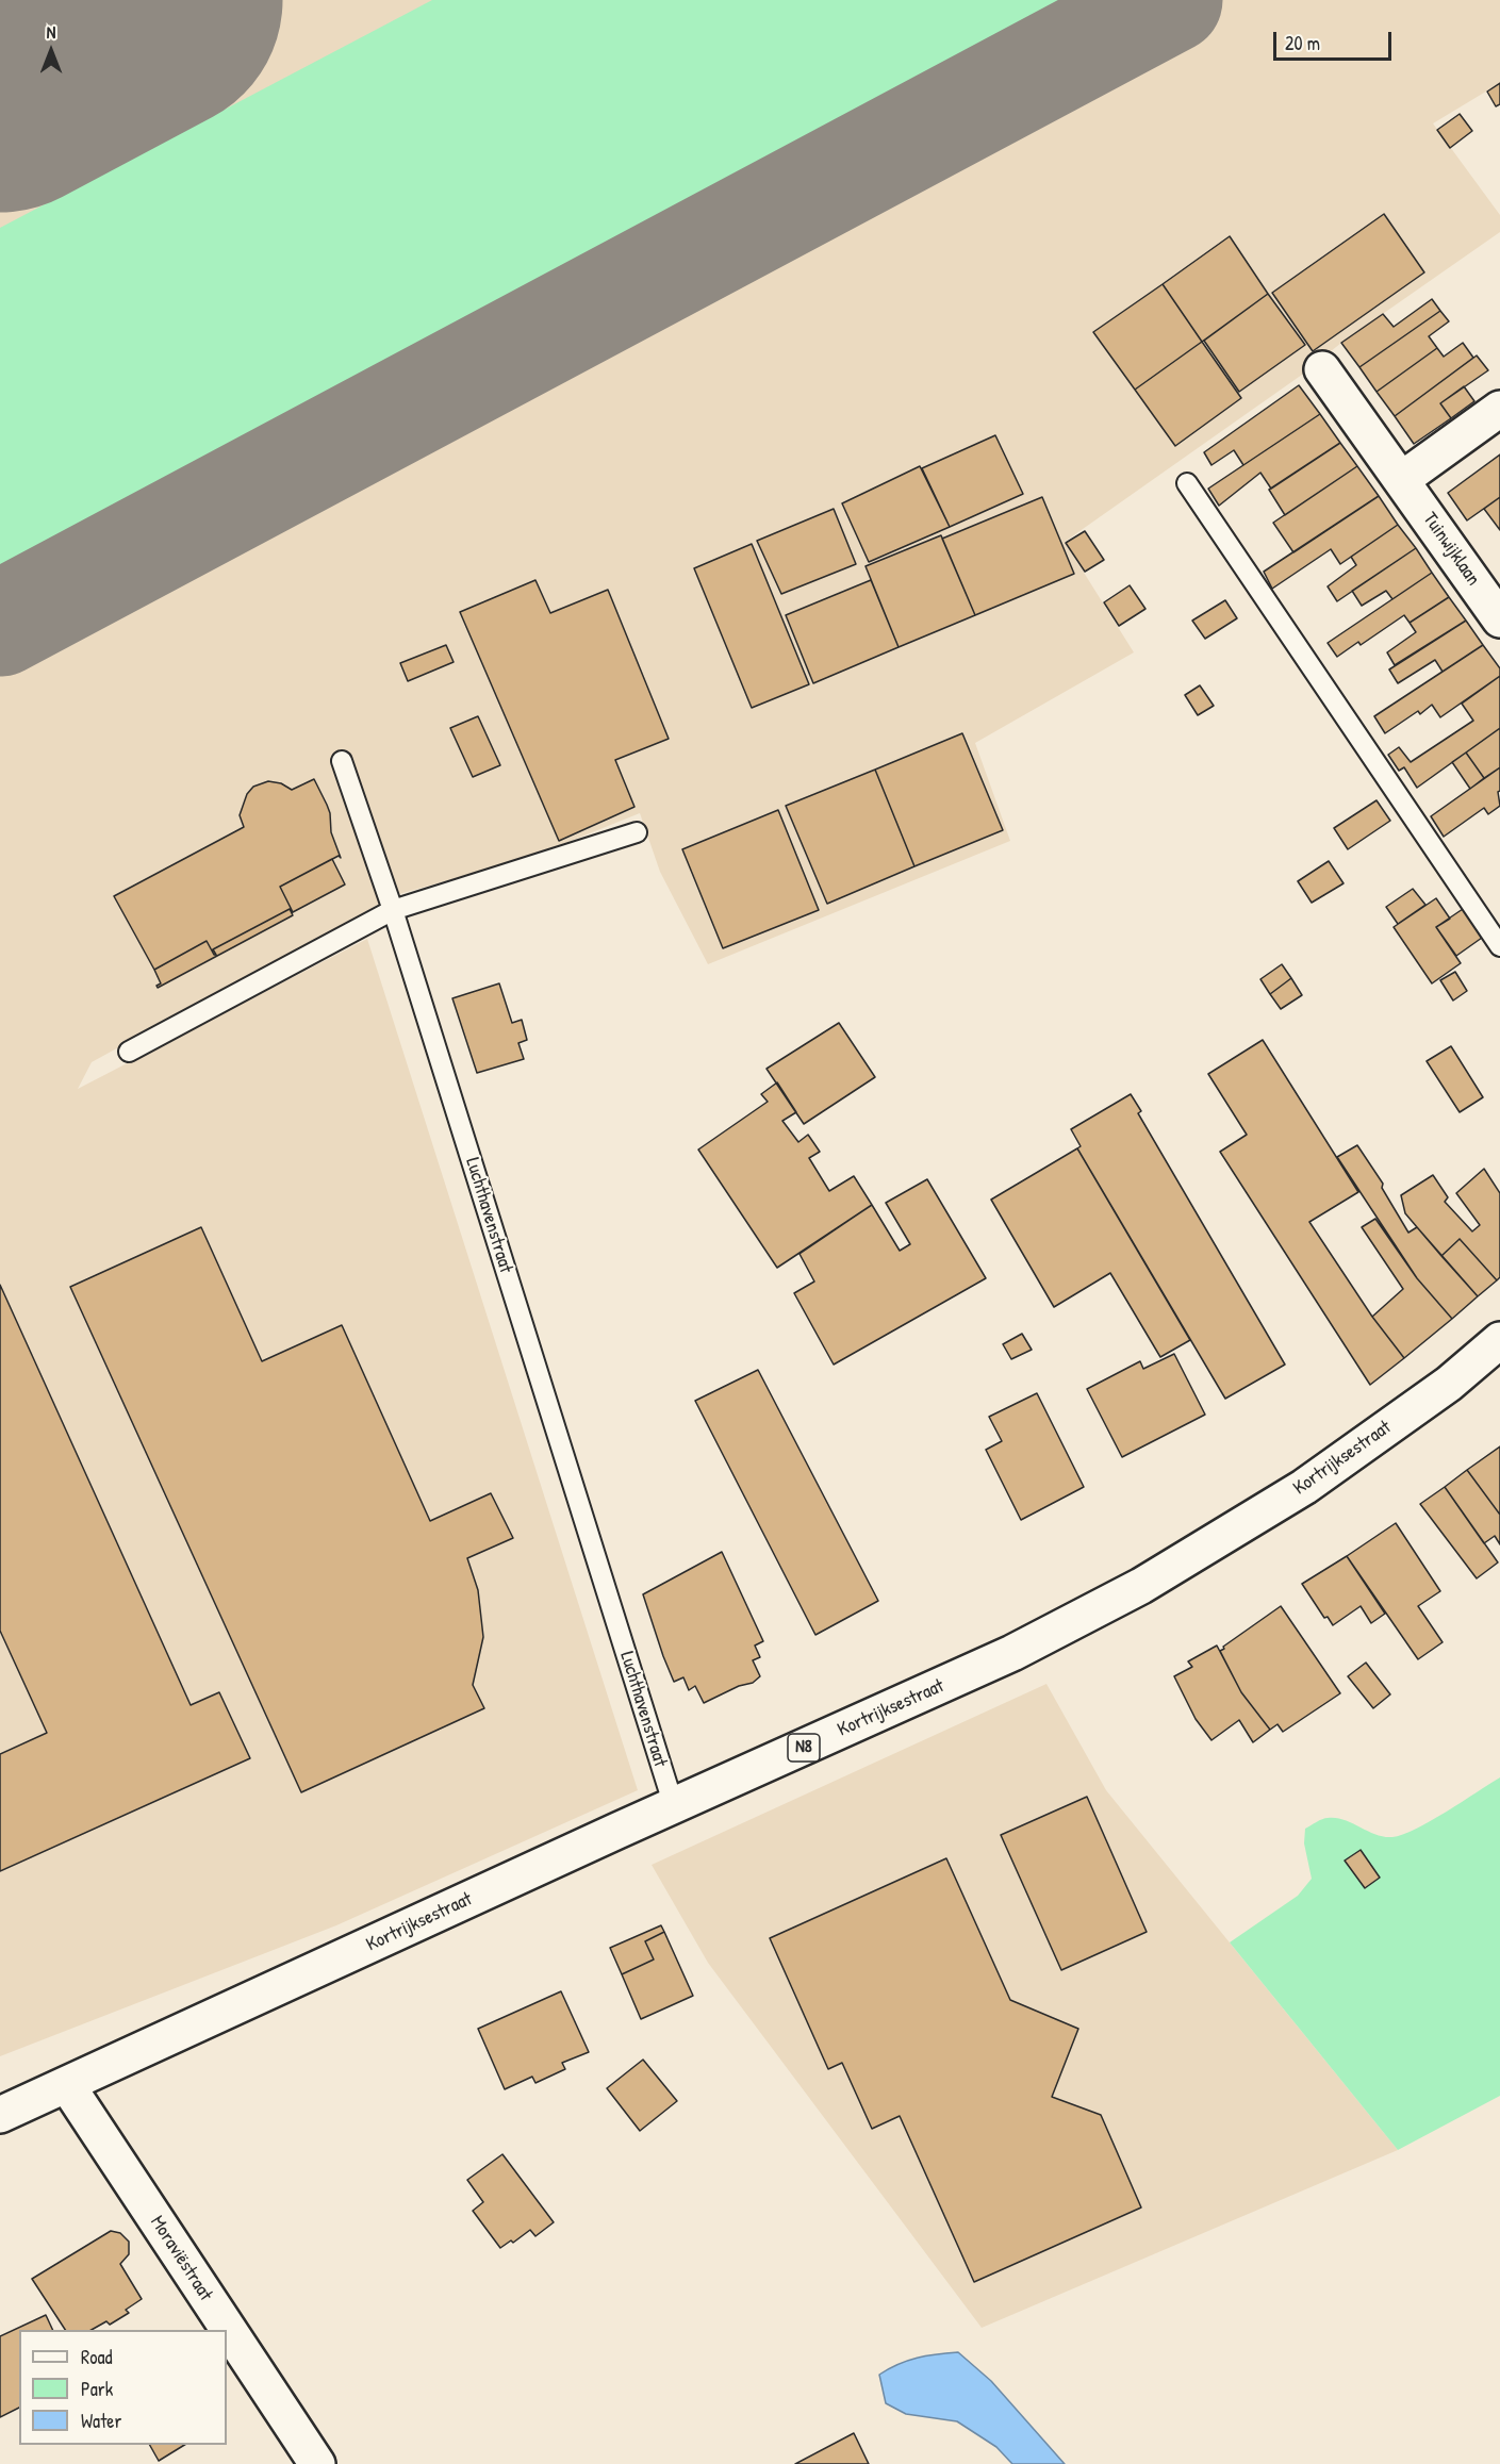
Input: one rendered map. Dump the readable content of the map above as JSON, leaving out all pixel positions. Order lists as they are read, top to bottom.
{
  "streets": {
    "main road": [
      "Tuinwijklaan",
      "Kortrijksestraat",
      "N8",
      "Moraviëstraat"
    ],
    "lane": ["Luchthavenstraat"]
  },
  "crossings": [
    ["Luchthavenstraat", "Kortrijksestraat"],
    ["Kortrijksestraat", "N8"],
    ["Kortrijksestraat", "Moraviëstraat"],
    ["N8", "Moraviëstraat"]
  ],
  "legend": ["Road", "Park", "Water"],
  "scale_bar": "20 m",
  "north": "top"
}
